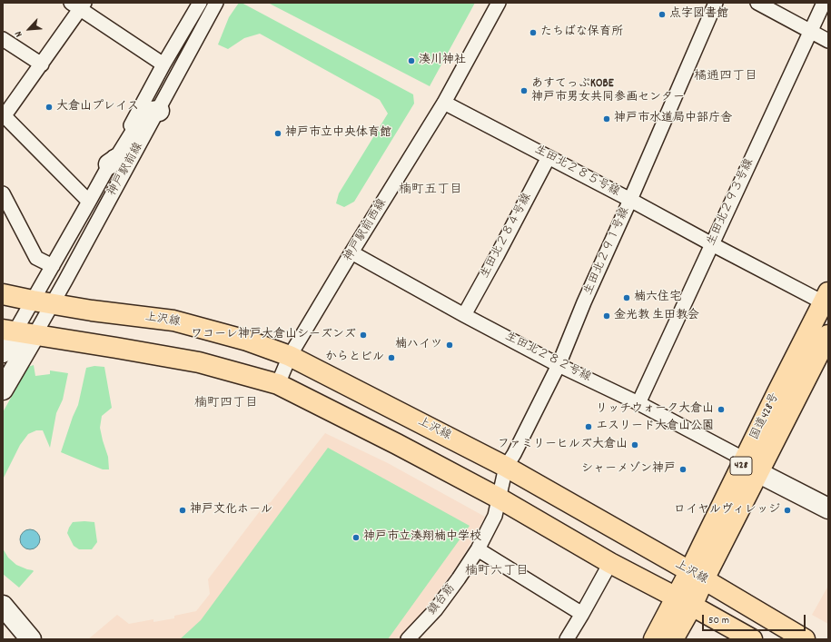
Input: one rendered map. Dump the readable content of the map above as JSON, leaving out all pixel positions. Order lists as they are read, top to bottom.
{
  "streets": {
    "main road": ["上沢線", "国道428号", "428"],
    "street": [
      "神戸駅前線",
      "生田北２８５号線",
      "生田北２９３号線",
      "神戸駅前西線",
      "生田北２８４号線",
      "生田北２９１号線",
      "生田北２８２号線",
      "鎮台筋"
    ]
  },
  "crossings": [
    ["神戸駅前線", "上沢線"],
    ["生田北２８５号線", "生田北２９３号線"],
    ["生田北２８５号線", "神戸駅前西線"],
    ["生田北２８５号線", "生田北２８４号線"],
    ["生田北２８５号線", "生田北２９１号線"],
    ["生田北２８５号線", "国道428号"],
    ["生田北２９３号線", "生田北２８２号線"],
    ["神戸駅前西線", "上沢線"],
    ["神戸駅前西線", "生田北２８２号線"],
    ["生田北２８４号線", "生田北２８２号線"],
    ["生田北２９１号線", "上沢線"],
    ["生田北２９１号線", "生田北２８２号線"],
    ["生田北２９１号線", "鎮台筋"],
    ["上沢線", "国道428号"],
    ["生田北２８２号線", "国道428号"]
  ],
  "districts": [
    "橘通四丁目",
    "楠町五丁目",
    "楠町四丁目",
    "楠町六丁目"
  ],
  "places": [
    "点字図書館",
    "たちばな保育所",
    "湊川神社",
    "あすてっぷKOBE 神戸市男女共同参画センター",
    "大倉山プレイス",
    "神戸市水道局中部庁舎",
    "神戸市立中央体育館",
    "楠六住宅",
    "金光教 生田教会",
    "ワコーレ神戸大倉山シーズンズ",
    "楠ハイツ",
    "からとビル",
    "リッチウォーク大倉山",
    "エスリード大倉山公園",
    "ファミリーヒルズ大倉山",
    "シャーメゾン神戸",
    "神戸文化ホール",
    "ロイヤルヴィレッジ",
    "神戸市立湊翔楠中学校"
  ],
  "scale_bar": "50 m",
  "north": "bottom left"
}
